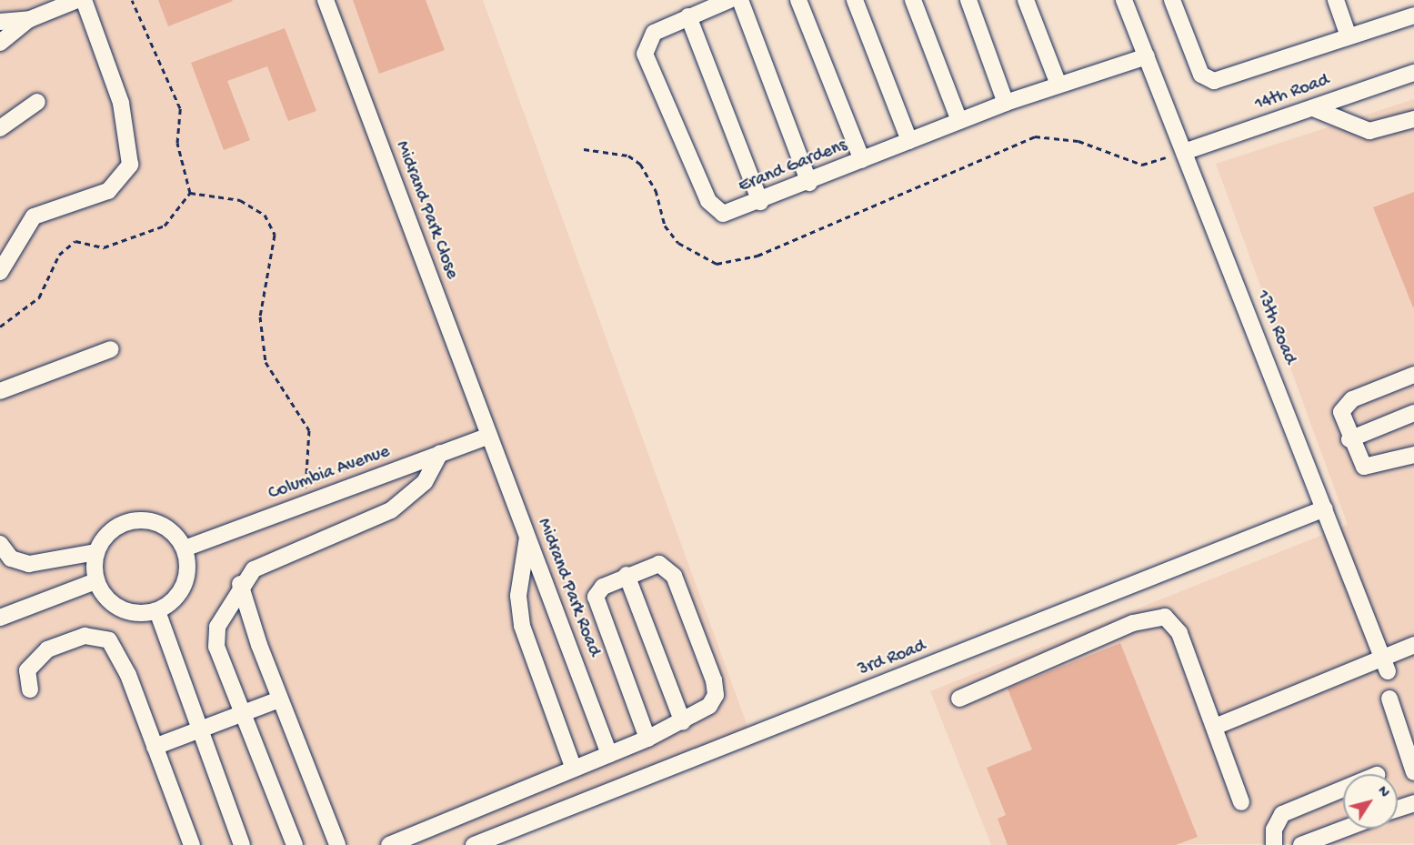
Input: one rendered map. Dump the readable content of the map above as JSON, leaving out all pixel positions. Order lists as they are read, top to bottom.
{
  "streets": {
    "street": [
      "14th Road",
      "Erand Gardens",
      "Midrand Park Close",
      "13th Road",
      "Columbia Avenue",
      "Midrand Park Road",
      "3rd Road"
    ]
  },
  "crossings": [
    ["14th Road", "13th Road"],
    ["Erand Gardens", "13th Road"],
    ["Midrand Park Close", "Columbia Avenue"],
    ["Midrand Park Close", "Midrand Park Road"],
    ["13th Road", "3rd Road"],
    ["Columbia Avenue", "Midrand Park Road"]
  ],
  "north": "top right"
}
